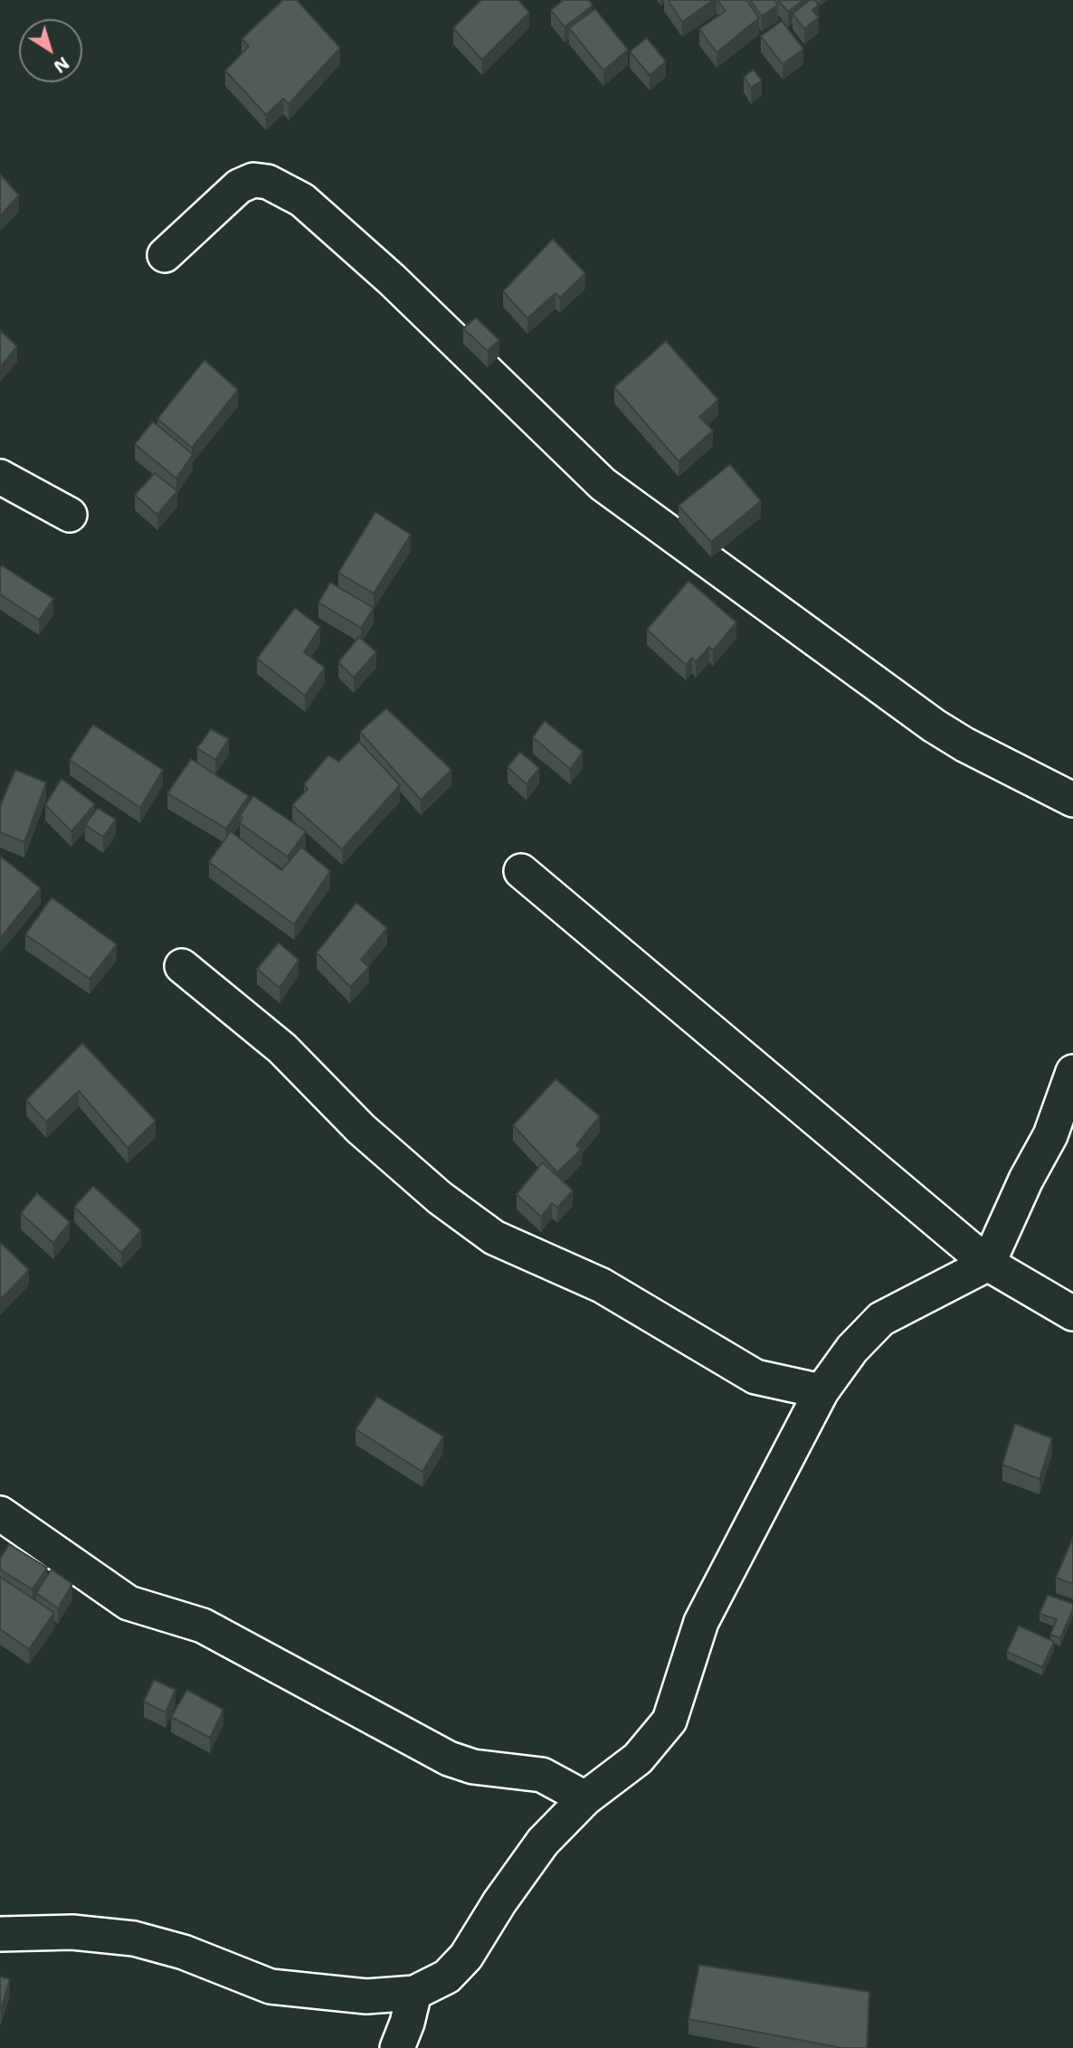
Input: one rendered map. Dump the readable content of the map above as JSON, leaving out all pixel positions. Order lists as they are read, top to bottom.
{
  "north": "bottom right"
}
